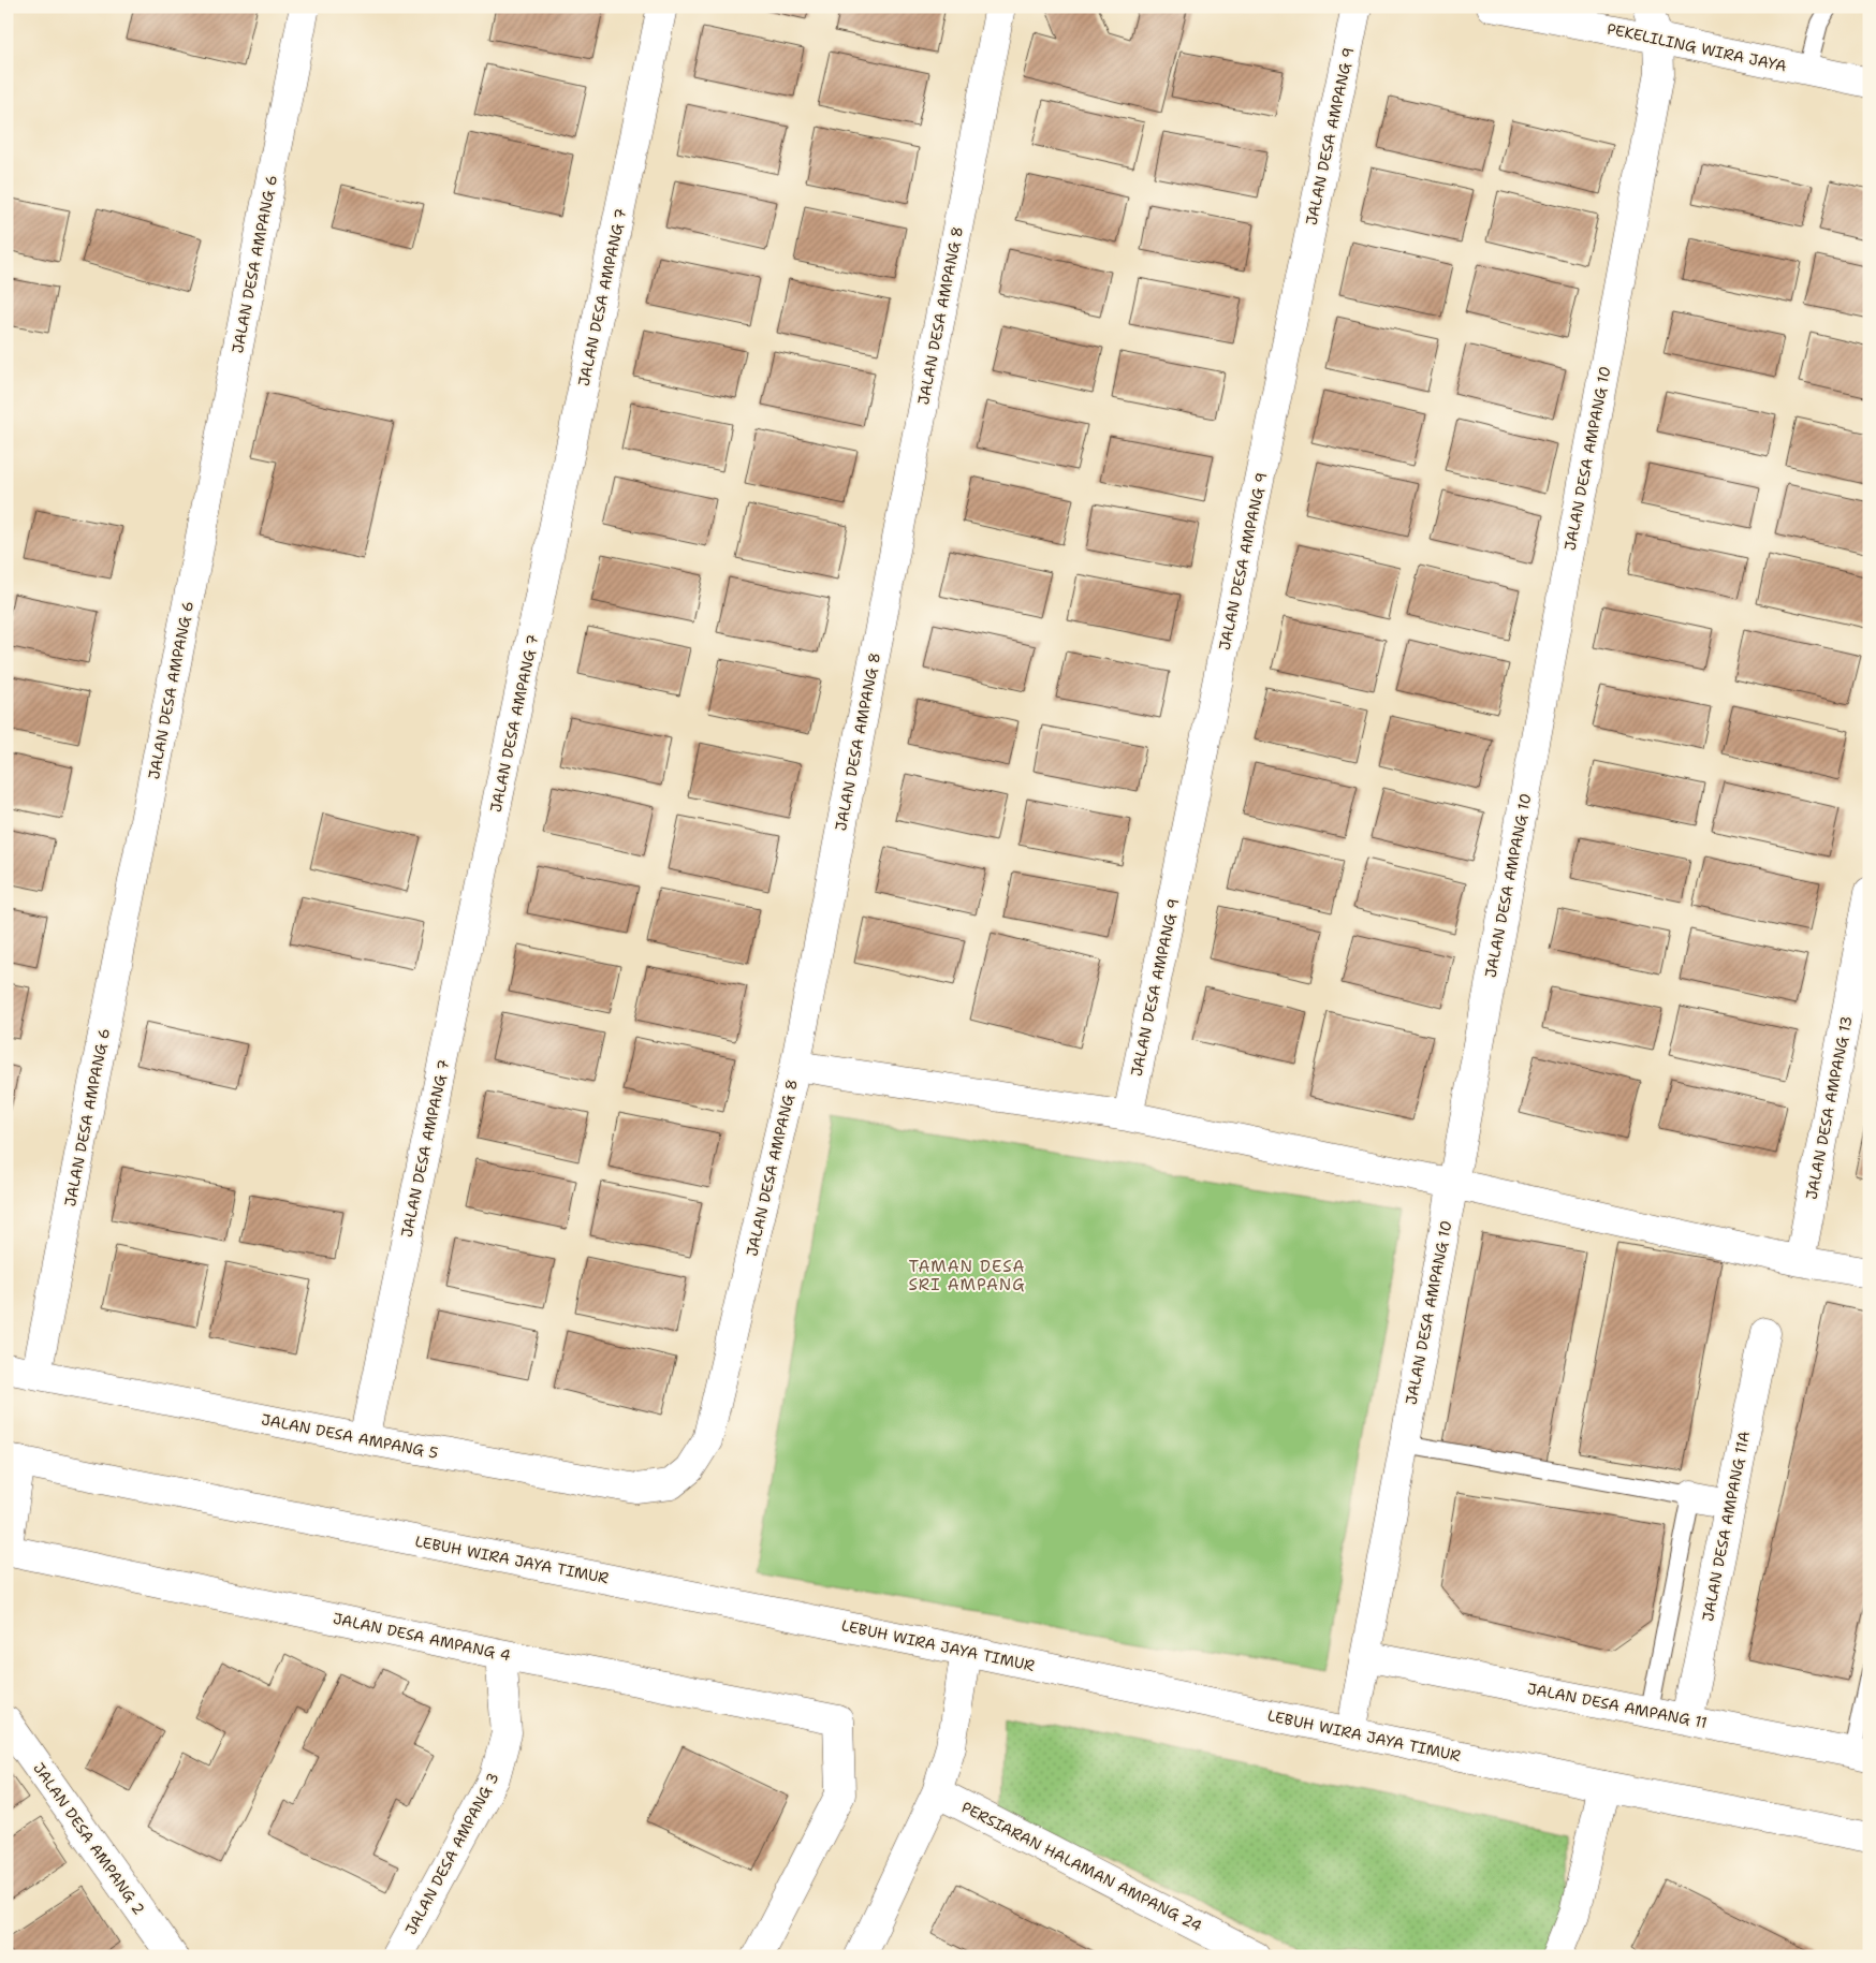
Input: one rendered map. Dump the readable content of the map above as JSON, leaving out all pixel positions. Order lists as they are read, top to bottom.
{
  "streets": {
    "street": [
      "PEKELILING WIRA JAYA",
      "JALAN DESA AMPANG 9",
      "JALAN DESA AMPANG 6",
      "JALAN DESA AMPANG 7",
      "JALAN DESA AMPANG 8",
      "JALAN DESA AMPANG 10",
      "JALAN DESA AMPANG 13",
      "JALAN DESA AMPANG 5",
      "JALAN DESA AMPANG 11A",
      "LEBUH WIRA JAYA TIMUR",
      "JALAN DESA AMPANG 4",
      "JALAN DESA AMPANG 11",
      "JALAN DESA AMPANG 2",
      "JALAN DESA AMPANG 3",
      "PERSIARAN HALAMAN AMPANG 24"
    ]
  },
  "crossings": [
    ["PEKELILING WIRA JAYA", "JALAN DESA AMPANG 10"],
    ["JALAN DESA AMPANG 6", "JALAN DESA AMPANG 5"],
    ["JALAN DESA AMPANG 7", "JALAN DESA AMPANG 5"],
    ["JALAN DESA AMPANG 8", "JALAN DESA AMPANG 5"],
    ["JALAN DESA AMPANG 10", "LEBUH WIRA JAYA TIMUR"],
    ["JALAN DESA AMPANG 10", "JALAN DESA AMPANG 11"],
    ["JALAN DESA AMPANG 11A", "JALAN DESA AMPANG 11"],
    ["JALAN DESA AMPANG 4", "JALAN DESA AMPANG 3"]
  ],
  "districts": ["TAMAN DESA SRI AMPANG"]
}
